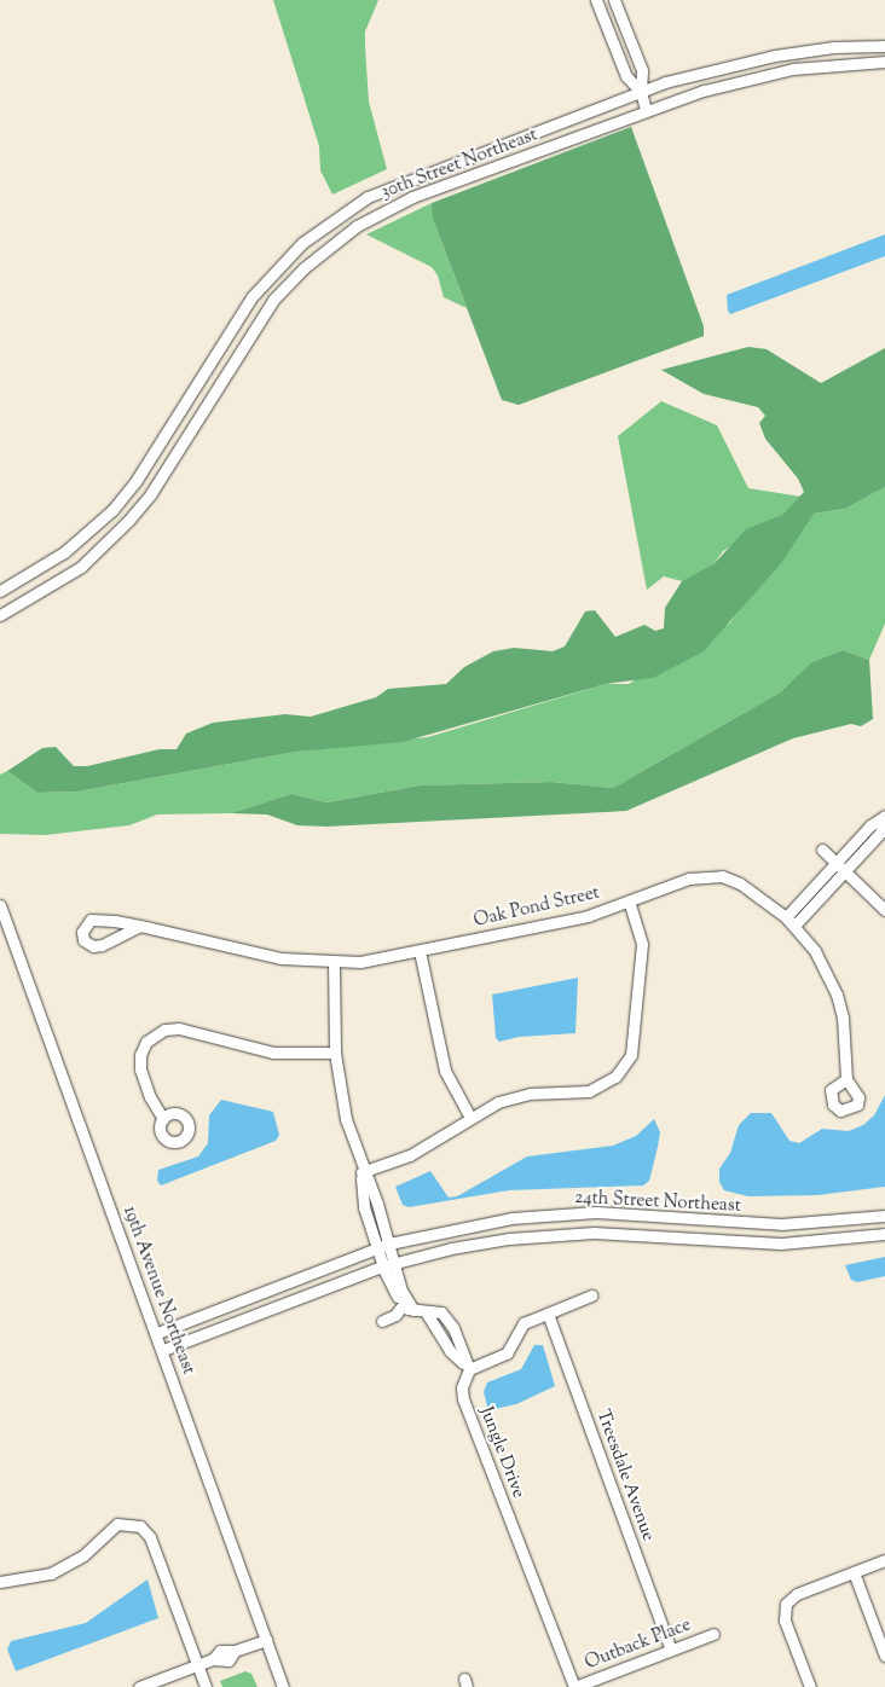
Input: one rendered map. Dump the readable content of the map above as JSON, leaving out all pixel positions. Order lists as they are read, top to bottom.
{
  "streets": {
    "street": [
      "30th Street Northeast",
      "Oak Pond Street",
      "24th Street Northeast",
      "19th Avenue Northeast",
      "Jungle Drive",
      "Treesdale Avenue",
      "Outback Place"
    ]
  },
  "crossings": [
    ["24th Street Northeast", "19th Avenue Northeast"],
    ["Jungle Drive", "Outback Place"],
    ["Treesdale Avenue", "Outback Place"]
  ]
}
